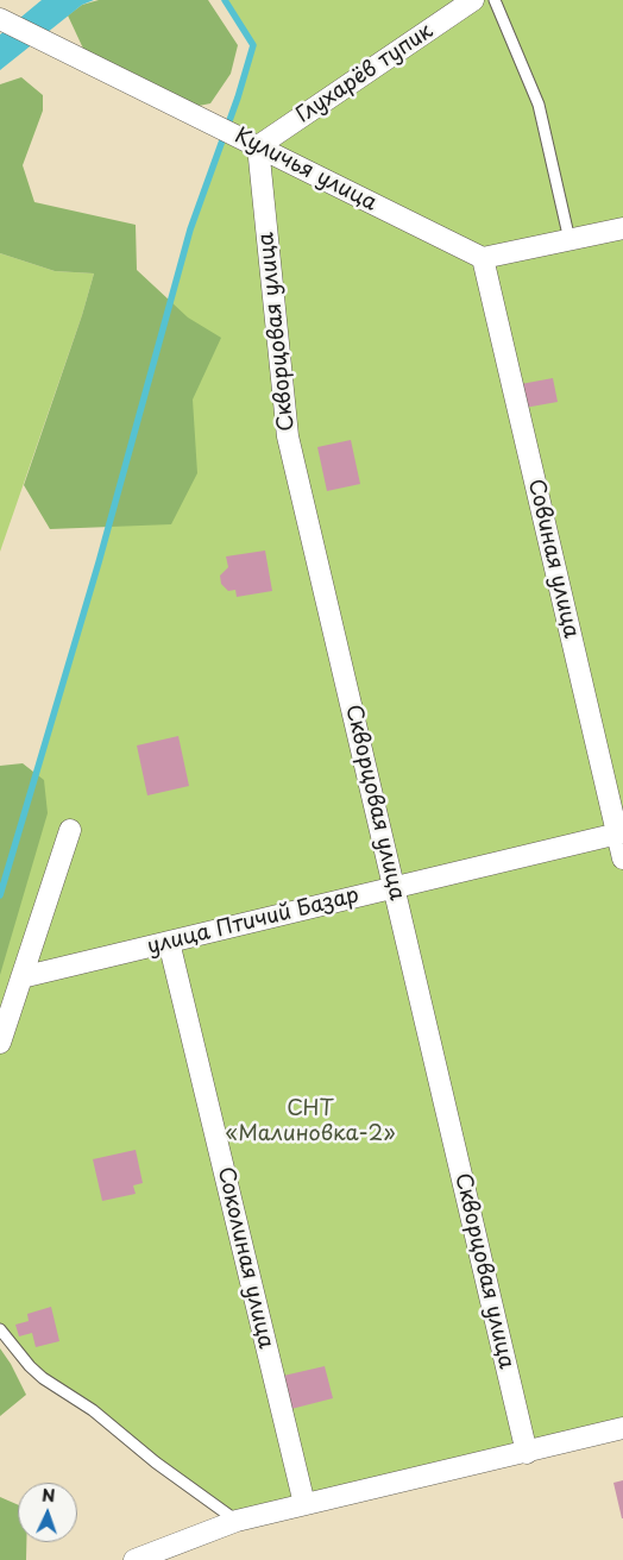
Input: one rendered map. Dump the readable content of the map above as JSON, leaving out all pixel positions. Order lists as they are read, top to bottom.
{
  "streets": {
    "street": [
      "Глухарёв тупик",
      "Куличья улица",
      "Скворцовая улица",
      "Совиная улица",
      "улица Птичий Базар",
      "Соколиная улица"
    ]
  },
  "crossings": [
    ["Глухарёв тупик", "Куличья улица"],
    ["Глухарёв тупик", "Скворцовая улица"],
    ["Куличья улица", "Скворцовая улица"],
    ["Куличья улица", "Совиная улица"],
    ["Скворцовая улица", "улица Птичий Базар"],
    ["Совиная улица", "улица Птичий Базар"],
    ["улица Птичий Базар", "Соколиная улица"]
  ],
  "parks": ["СНТ «Малиновка-2»"],
  "north": "top"
}
